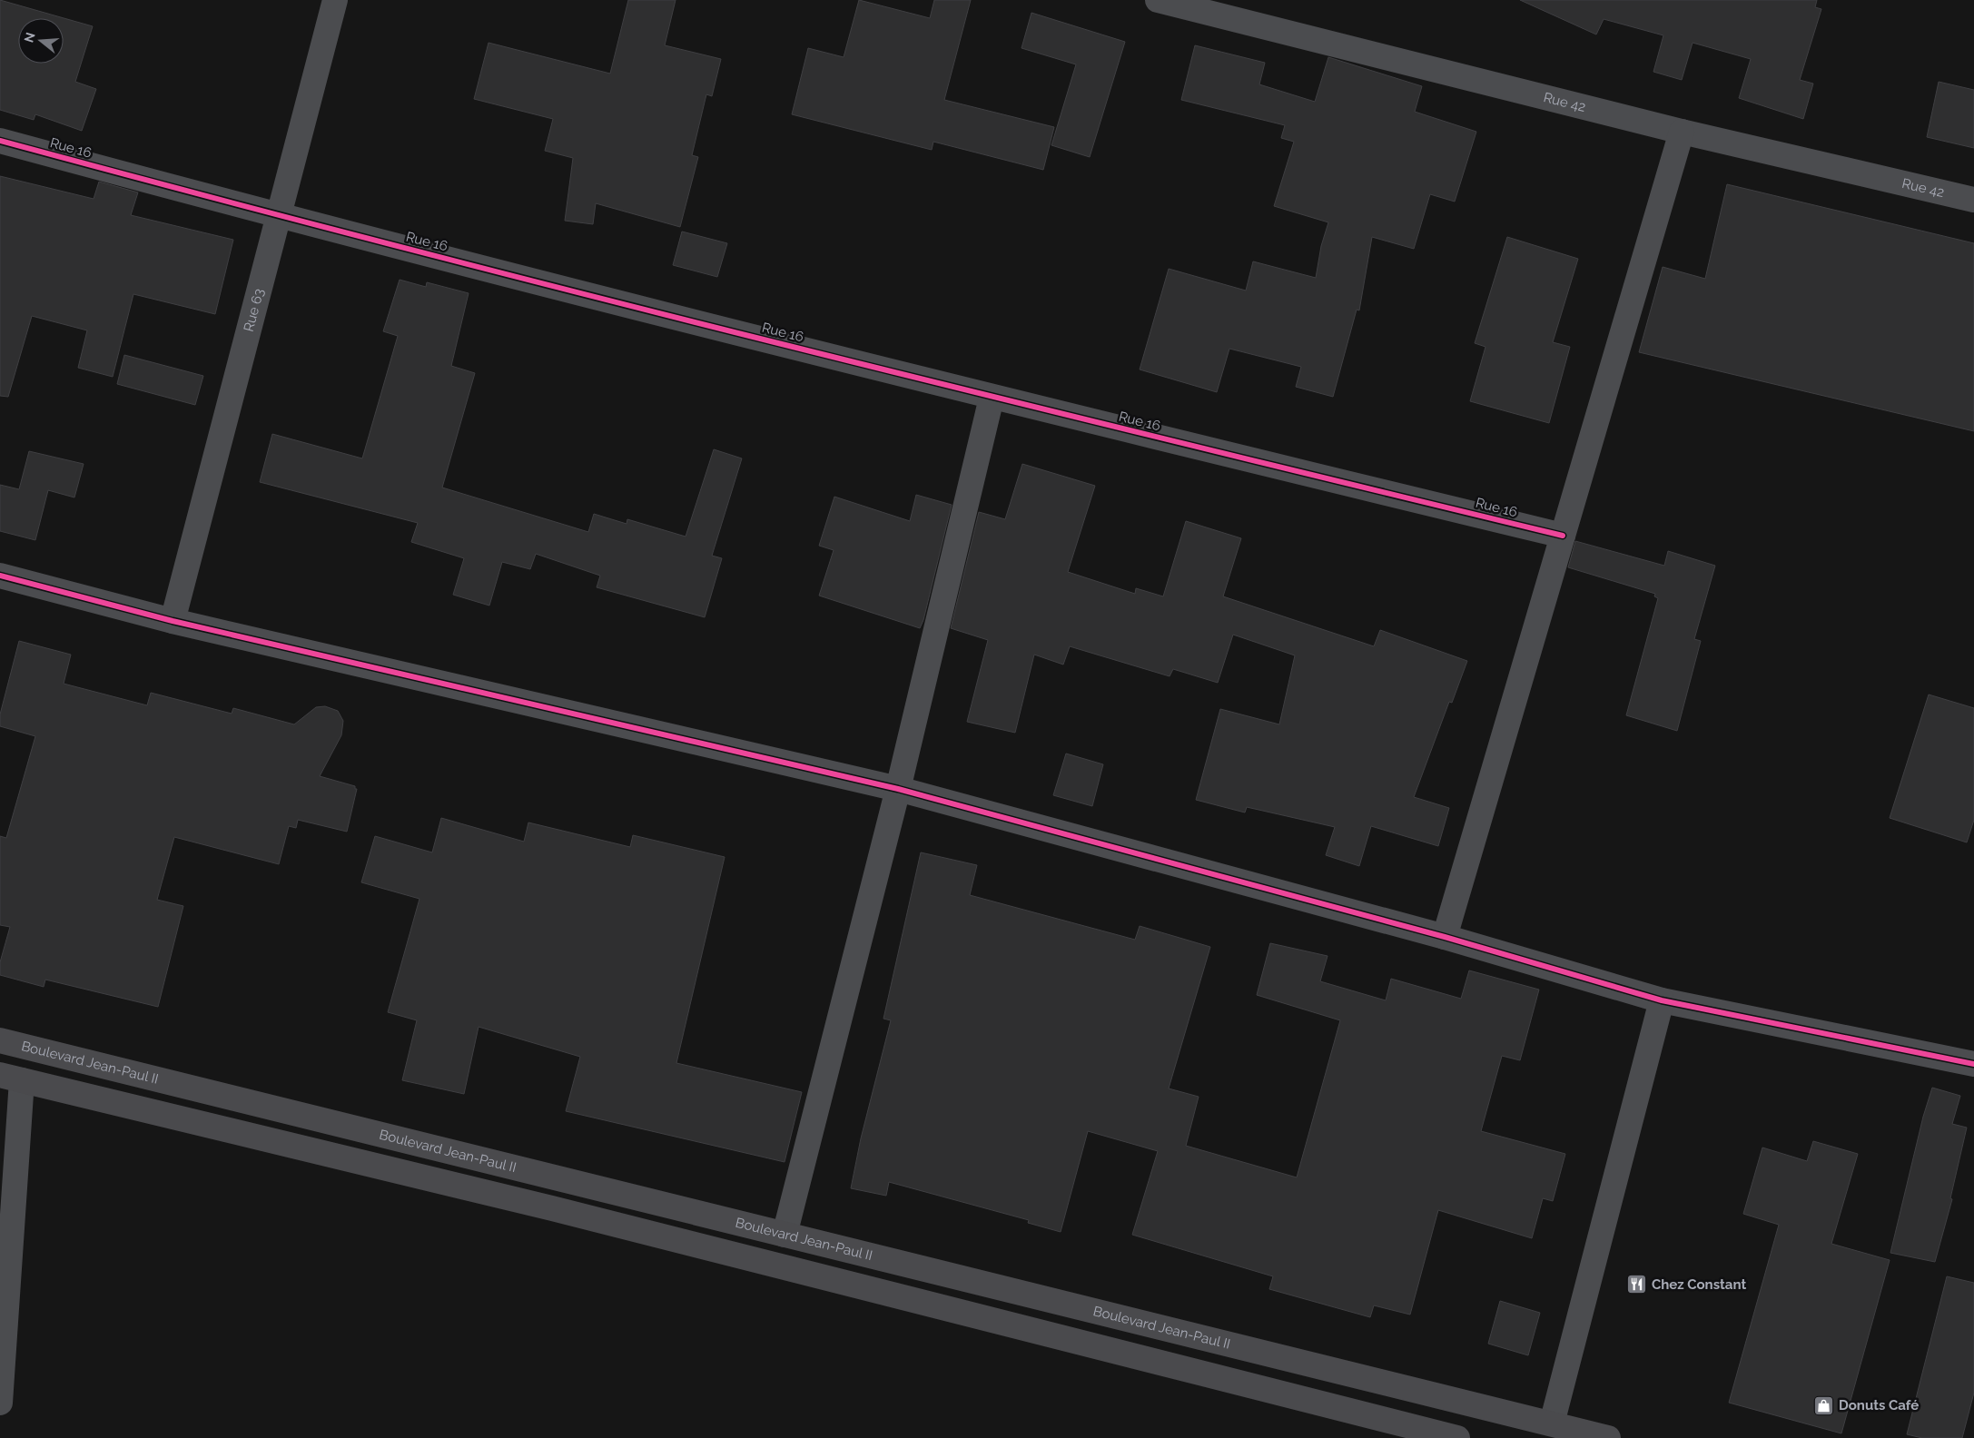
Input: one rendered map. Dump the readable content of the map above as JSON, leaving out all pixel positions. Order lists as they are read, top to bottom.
{
  "streets": {
    "main road": ["Boulevard Jean-Paul II"],
    "street": ["Rue 42", "Rue 16", "Rue 63"]
  },
  "crossings": [
    ["Rue 16", "Rue 63"]
  ],
  "places": {
    "restaurant": ["Chez Constant"],
    "shop": ["Donuts Café"]
  },
  "north": "left"
}
